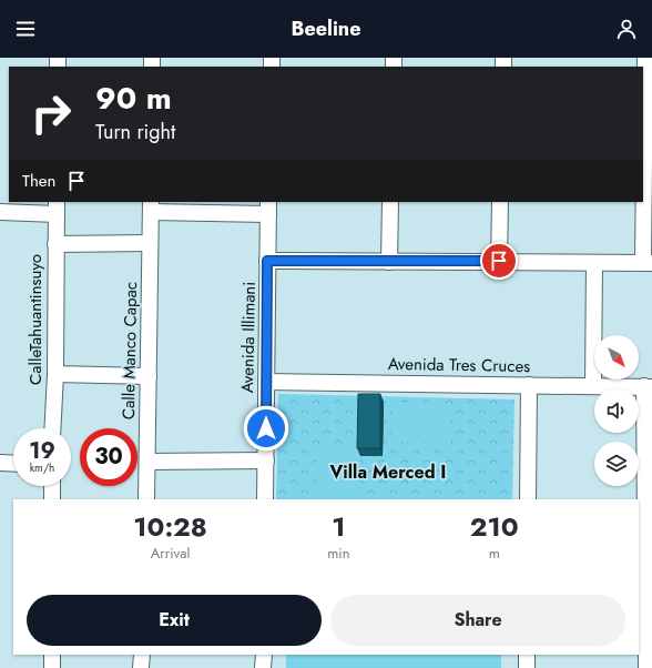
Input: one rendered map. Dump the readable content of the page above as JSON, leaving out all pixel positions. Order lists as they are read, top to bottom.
{
  "streets": {
    "street": [
      "CalleTahuantinsuyo",
      "Avenida Illimani",
      "Calle Manco Capac",
      "Avenida Tres Cruces"
    ]
  },
  "crossings": [
    ["Avenida Illimani", "Avenida Tres Cruces"]
  ],
  "districts": ["Villa Merced I"],
  "north": "bottom right",
  "page": {
    "header": "Beeline",
    "turn": ["90 m", "Turn right"],
    "then": "Then",
    "speed": "19 km/h",
    "limit": "30",
    "eta": [
      "10:28",
      "Arrival",
      "1",
      "min",
      "210",
      "m"
    ],
    "buttons": ["Exit", "Share"]
  }
}
